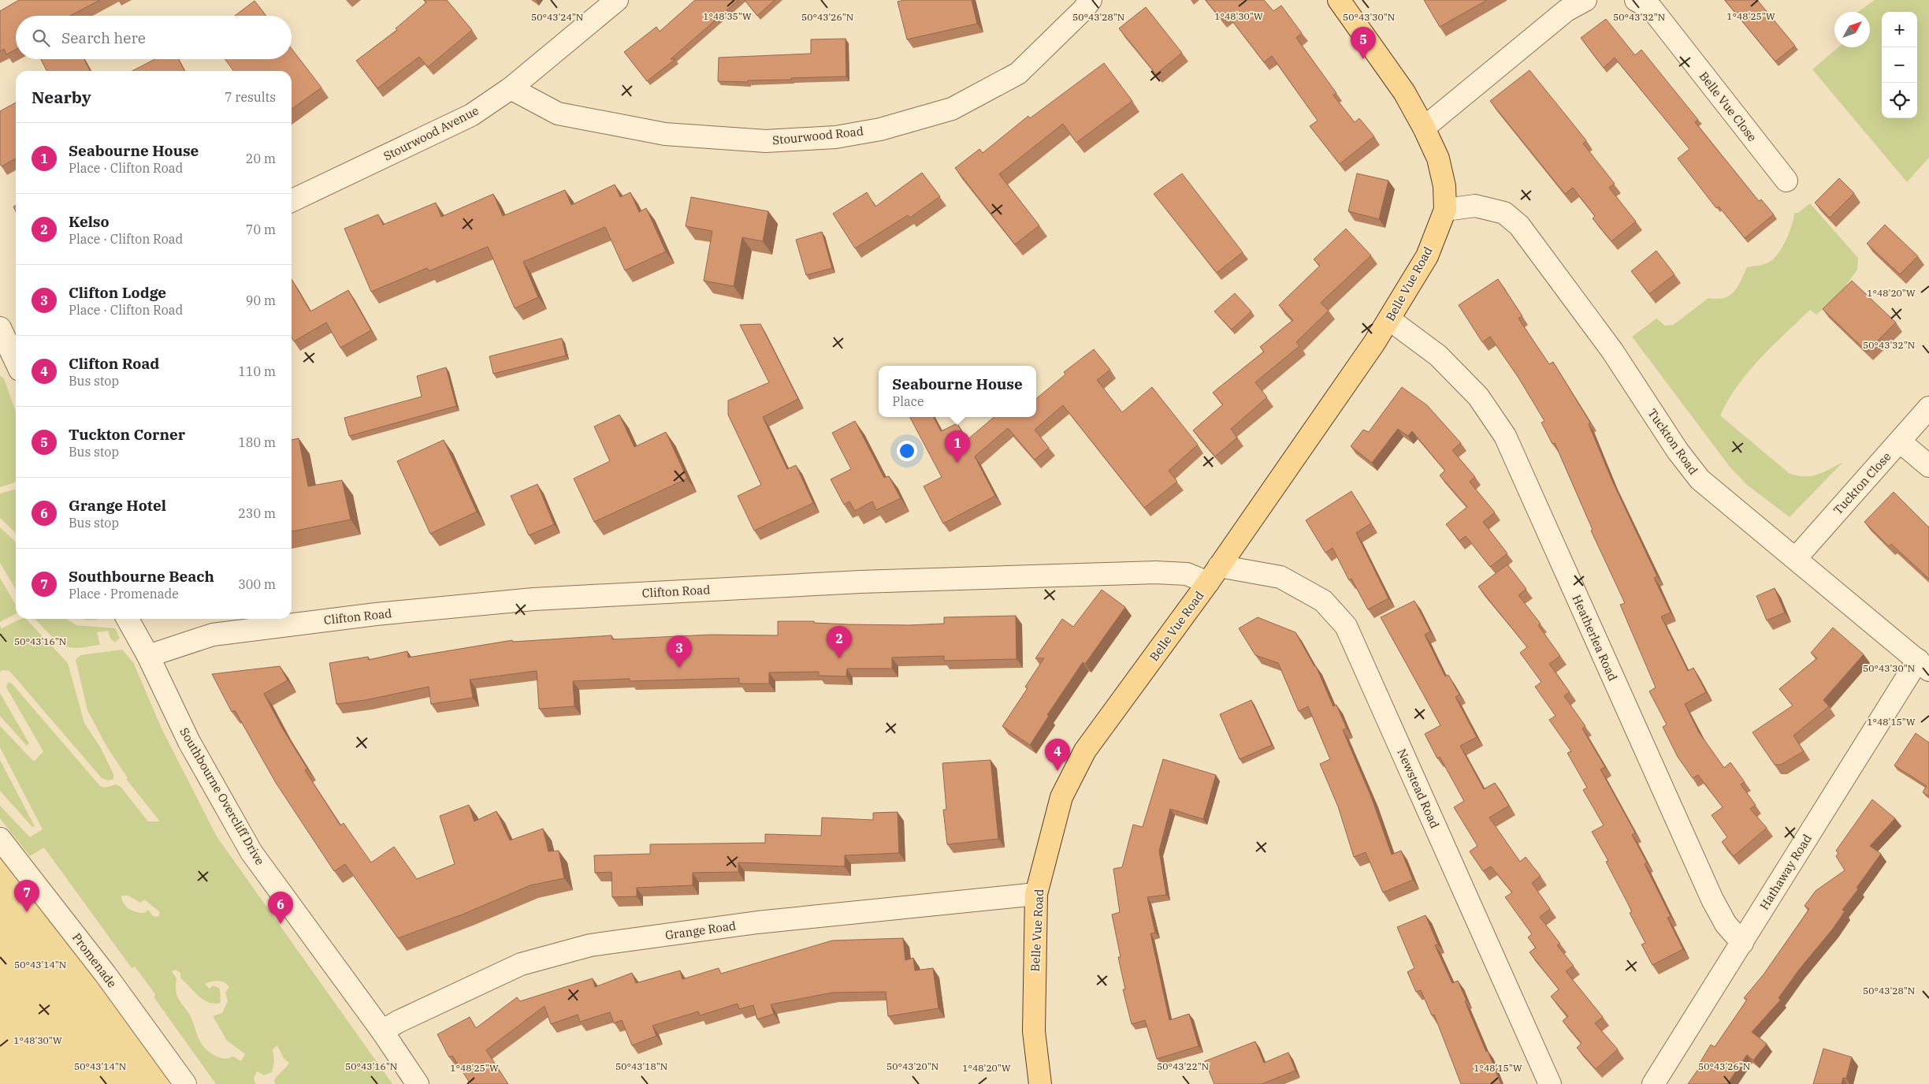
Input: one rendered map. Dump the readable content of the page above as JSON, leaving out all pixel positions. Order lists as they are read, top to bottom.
{
  "streets": {
    "main road": ["Belle Vue Road"],
    "street": [
      "Belle Vue Close",
      "Stourwood Avenue",
      "Stourwood Road",
      "Tuckton Road",
      "Tuckton Close",
      "Clifton Road",
      "Heatherlea Road",
      "Newstead Road",
      "Southbourne Overcliff Drive",
      "Hathaway Road",
      "Grange Road",
      "Promenade"
    ]
  },
  "crossings": [
    ["Stourwood Avenue", "Stourwood Road"],
    ["Belle Vue Road", "Tuckton Road"],
    ["Belle Vue Road", "Clifton Road"],
    ["Belle Vue Road", "Heatherlea Road"],
    ["Belle Vue Road", "Newstead Road"],
    ["Belle Vue Road", "Grange Road"],
    ["Tuckton Road", "Tuckton Close"],
    ["Tuckton Road", "Hathaway Road"],
    ["Clifton Road", "Newstead Road"],
    ["Clifton Road", "Southbourne Overcliff Drive"],
    ["Heatherlea Road", "Hathaway Road"],
    ["Southbourne Overcliff Drive", "Grange Road"]
  ],
  "north": "top right",
  "page": {
    "map_buttons": ["+", "−"],
    "search": "Search here",
    "pins": [
      "5",
      "1",
      "2",
      "3",
      "4",
      "7",
      "6"
    ],
    "heading": ["Nearby", "7 results"],
    "list": [
      {
        "mark": "1",
        "name": "Seabourne House",
        "note": "Place · Clifton Road",
        "value": "20 m"
      },
      {
        "mark": "2",
        "name": "Kelso",
        "note": "Place · Clifton Road",
        "value": "70 m"
      },
      {
        "mark": "3",
        "name": "Clifton Lodge",
        "note": "Place · Clifton Road",
        "value": "90 m"
      },
      {
        "mark": "4",
        "name": "Clifton Road",
        "note": "Bus stop",
        "value": "110 m"
      },
      {
        "mark": "5",
        "name": "Tuckton Corner",
        "note": "Bus stop",
        "value": "180 m"
      },
      {
        "mark": "6",
        "name": "Grange Hotel",
        "note": "Bus stop",
        "value": "230 m"
      },
      {
        "mark": "7",
        "name": "Southbourne Beach",
        "note": "Place · Promenade",
        "value": "300 m"
      }
    ],
    "popup": ["Seabourne House", "Place"]
  },
  "coordinates": [
    "1°48'35\"W",
    "1°48'30\"W",
    "1°48'25\"W",
    "50°43'24\"N",
    "50°43'26\"N",
    "50°43'28\"N",
    "50°43'30\"N",
    "50°43'32\"N",
    "1°48'20\"W",
    "50°43'16\"N",
    "1°48'15\"W",
    "50°43'14\"N",
    "50°43'18\"N",
    "50°43'20\"N",
    "50°43'22\"N"
  ]
}
